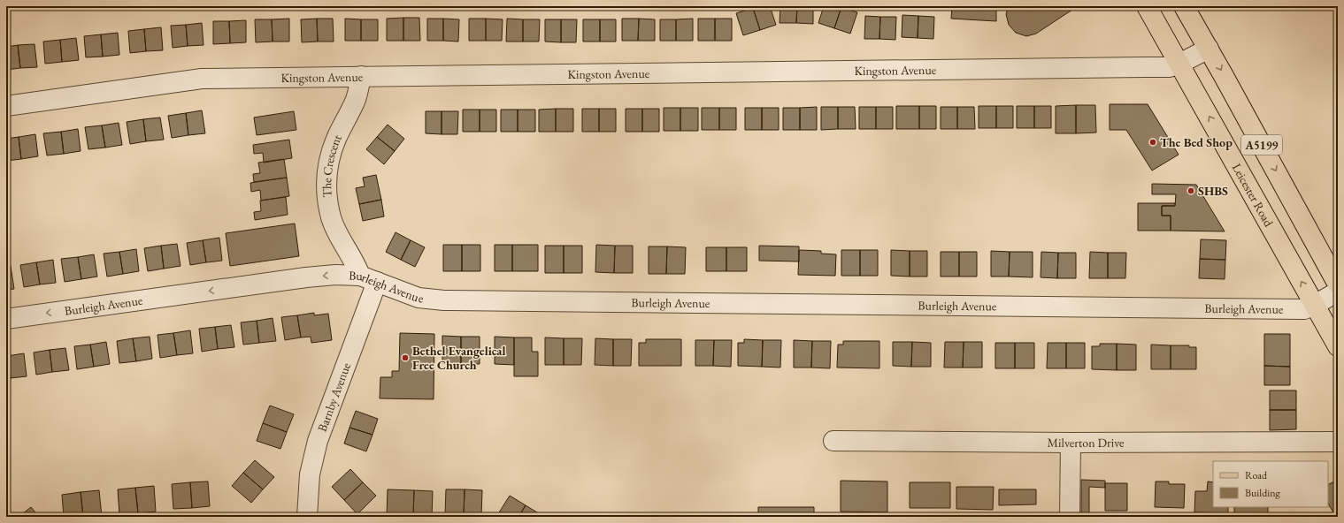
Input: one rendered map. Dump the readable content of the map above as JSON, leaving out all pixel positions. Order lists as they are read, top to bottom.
{
  "streets": {
    "main road": ["A5199", "Leicester Road"],
    "street": [
      "Kingston Avenue",
      "The Crescent",
      "Burleigh Avenue",
      "Barnby Avenue",
      "Milverton Drive"
    ]
  },
  "crossings": [
    ["Kingston Avenue", "A5199"],
    ["Kingston Avenue", "The Crescent"],
    ["Kingston Avenue", "Leicester Road"],
    ["The Crescent", "Burleigh Avenue"],
    ["The Crescent", "Barnby Avenue"],
    ["Leicester Road", "Burleigh Avenue"],
    ["Burleigh Avenue", "Barnby Avenue"]
  ],
  "places": ["The Bed Shop", "SHBS", "Bethel Evangelical Free Church"],
  "legend": ["Road", "Building"]
}
